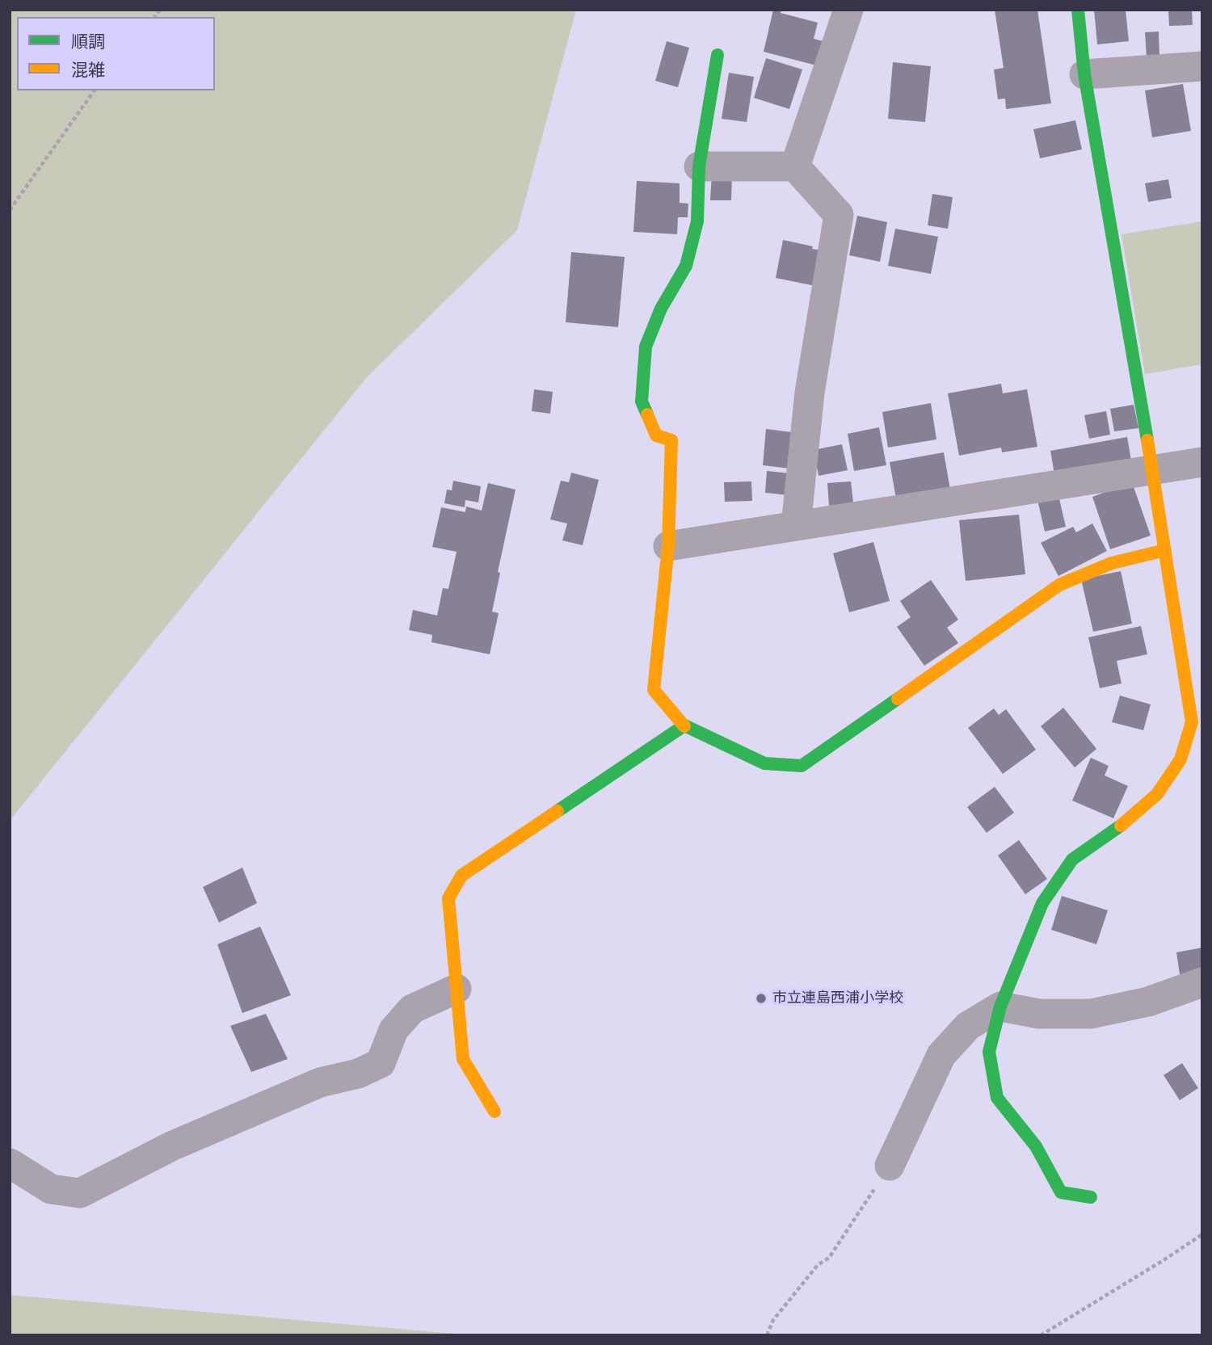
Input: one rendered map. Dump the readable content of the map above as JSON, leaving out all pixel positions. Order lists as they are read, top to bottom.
{
  "places": ["市立連島西浦小学校"],
  "legend": ["順調", "混雑"]
}
